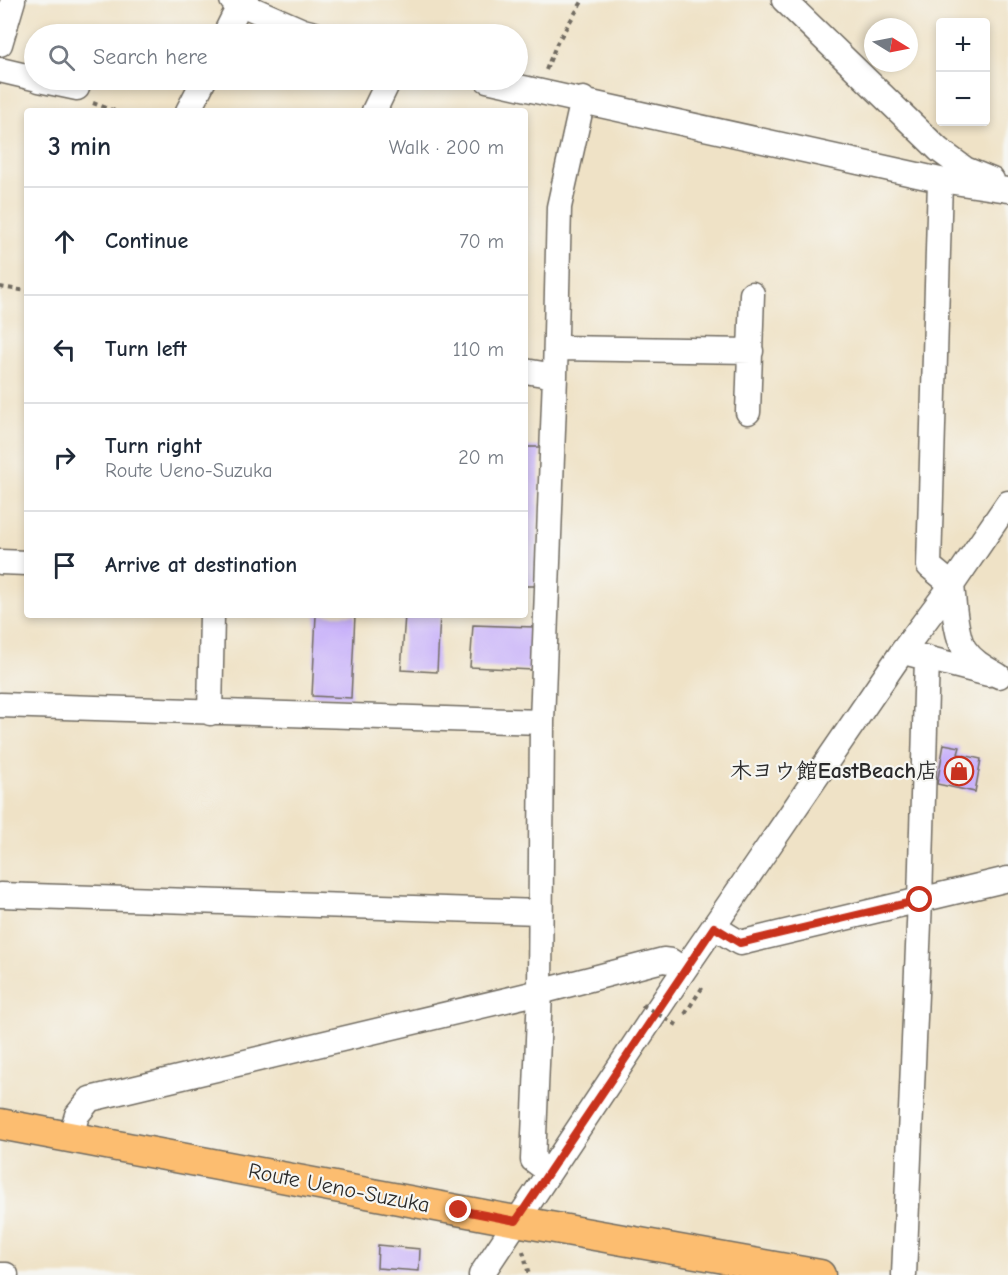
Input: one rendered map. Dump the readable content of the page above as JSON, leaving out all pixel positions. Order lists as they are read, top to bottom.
{
  "streets": {
    "main road": ["Route Ueno-Suzuka"]
  },
  "places": {
    "shop": ["木ヨウ館EastBeach店"]
  },
  "north": "right",
  "page": {
    "map_buttons": ["+", "−"],
    "search": "Search here",
    "heading": ["3 min", "Walk · 200 m"],
    "list": [
      ["Continue", "70 m"],
      ["Turn left", "110 m"],
      ["Turn right", "Route Ueno-Suzuka", "20 m"],
      "Arrive at destination"
    ]
  }
}
